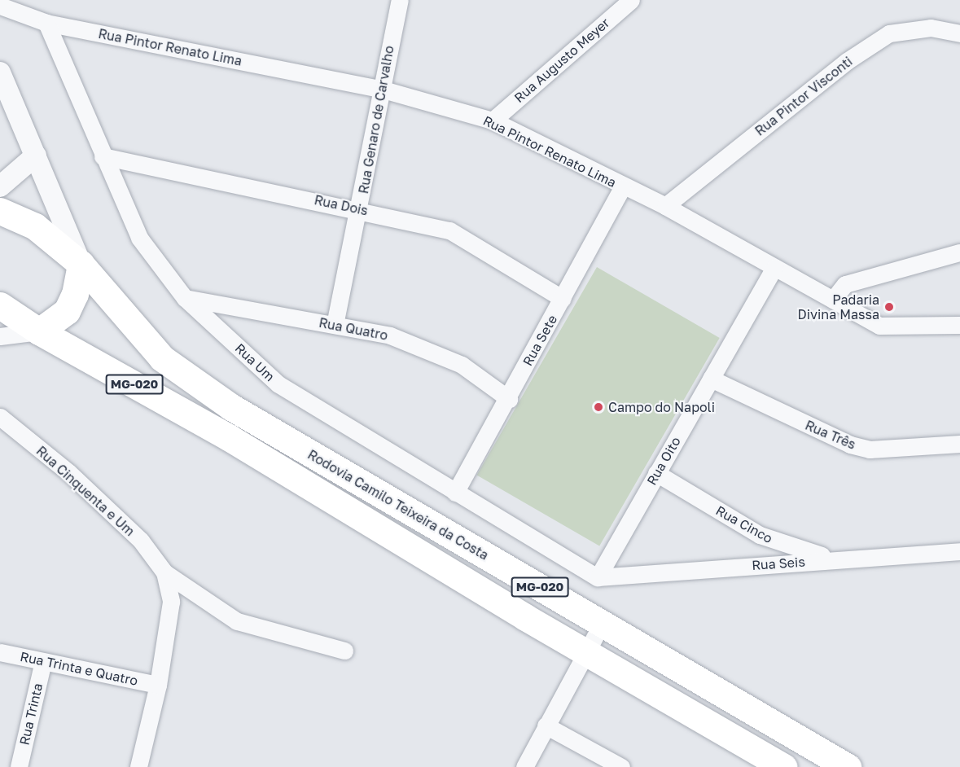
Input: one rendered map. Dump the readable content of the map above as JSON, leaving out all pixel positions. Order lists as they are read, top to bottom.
{
  "streets": {
    "highway": ["MG-020", "Rodovia Camilo Teixeira da Costa"],
    "street": [
      "Rua Pintor Renato Lima",
      "Rua Augusto Meyer",
      "Rua Pintor Visconti",
      "Rua Genaro de Carvalho",
      "Rua Dois",
      "Rua Quatro",
      "Rua Sete",
      "Rua Um",
      "Rua Três",
      "Rua Oito",
      "Rua Cinquenta e Um",
      "Rua Cinco",
      "Rua Seis",
      "Rua Trinta e Quatro",
      "Rua Trinta"
    ]
  },
  "crossings": [
    ["Rua Pintor Renato Lima", "Rua Augusto Meyer"],
    ["Rua Pintor Renato Lima", "Rua Pintor Visconti"],
    ["Rua Pintor Renato Lima", "Rua Genaro de Carvalho"],
    ["Rua Pintor Renato Lima", "Rua Sete"],
    ["Rua Pintor Renato Lima", "Rua Um"],
    ["Rua Pintor Renato Lima", "Rua Oito"],
    ["Rua Genaro de Carvalho", "Rua Dois"],
    ["Rua Genaro de Carvalho", "Rua Quatro"],
    ["Rua Dois", "Rua Sete"],
    ["Rua Dois", "Rua Um"],
    ["Rua Quatro", "Rua Sete"],
    ["Rua Quatro", "Rua Um"],
    ["Rua Sete", "Rua Um"],
    ["Rua Um", "Rua Oito"],
    ["Rua Um", "Rua Seis"],
    ["MG-020", "Rodovia Camilo Teixeira da Costa"],
    ["Rua Três", "Rua Oito"],
    ["Rua Oito", "Rua Cinco"],
    ["Rua Oito", "Rua Seis"],
    ["Rua Cinquenta e Um", "Rua Trinta e Quatro"],
    ["Rua Cinco", "Rua Seis"],
    ["Rua Trinta e Quatro", "Rua Trinta"]
  ],
  "places": ["Padaria Divina Massa", "Campo do Napoli"]
}
